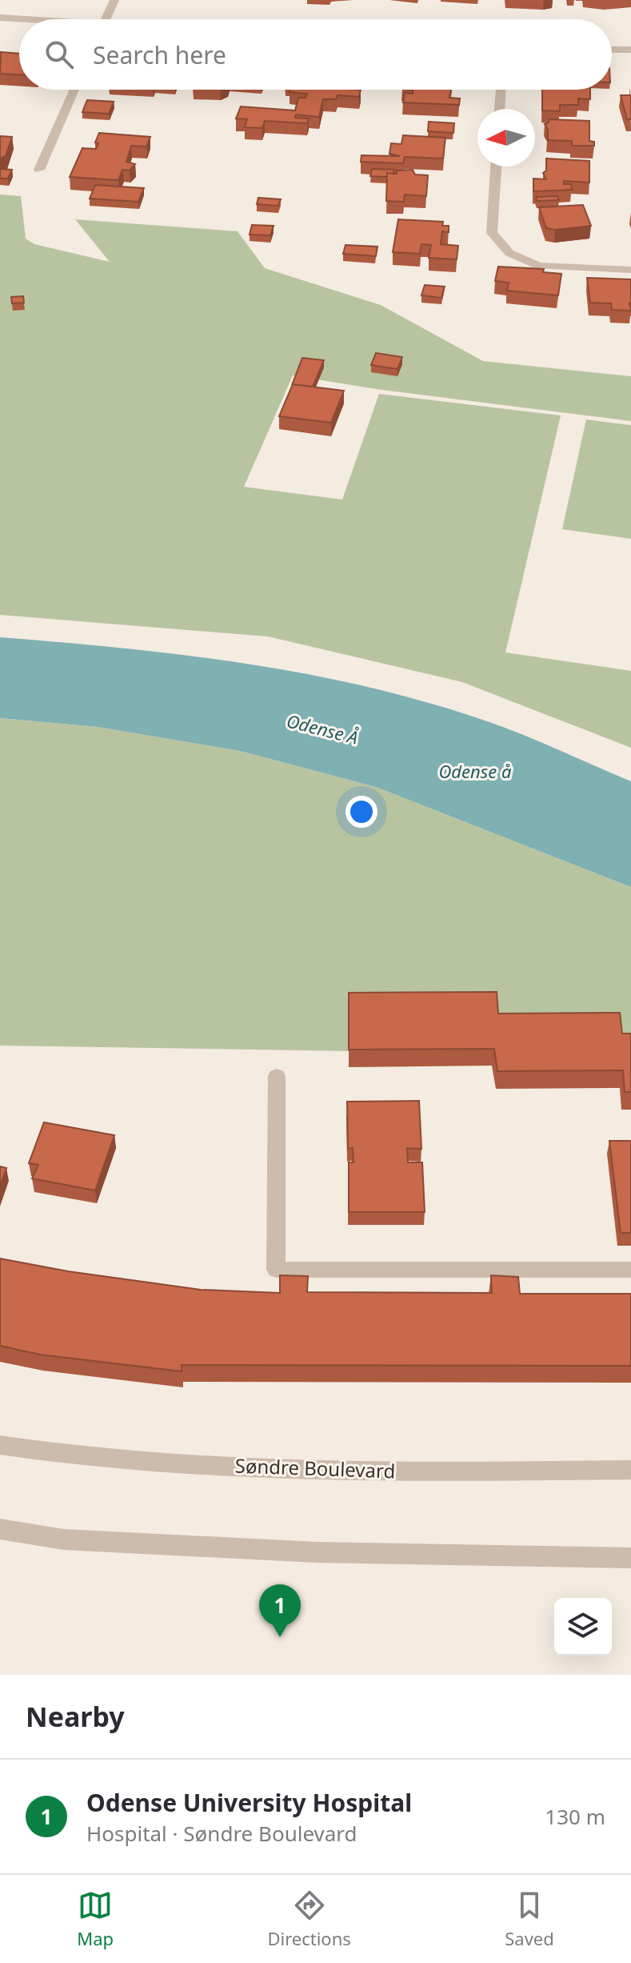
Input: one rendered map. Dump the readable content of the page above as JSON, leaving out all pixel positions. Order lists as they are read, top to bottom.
{
  "streets": {
    "street": ["Søndre Boulevard"]
  },
  "water": ["Odense Å", "Odense å"],
  "north": "left",
  "page": {
    "search": "Search here",
    "pins": "1",
    "heading": "Nearby",
    "list": [
      {
        "mark": "1",
        "name": "Odense University Hospital",
        "note": "Hospital · Søndre Boulevard",
        "value": "130 m"
      }
    ],
    "nav": ["Map", "Directions", "Saved"]
  }
}
